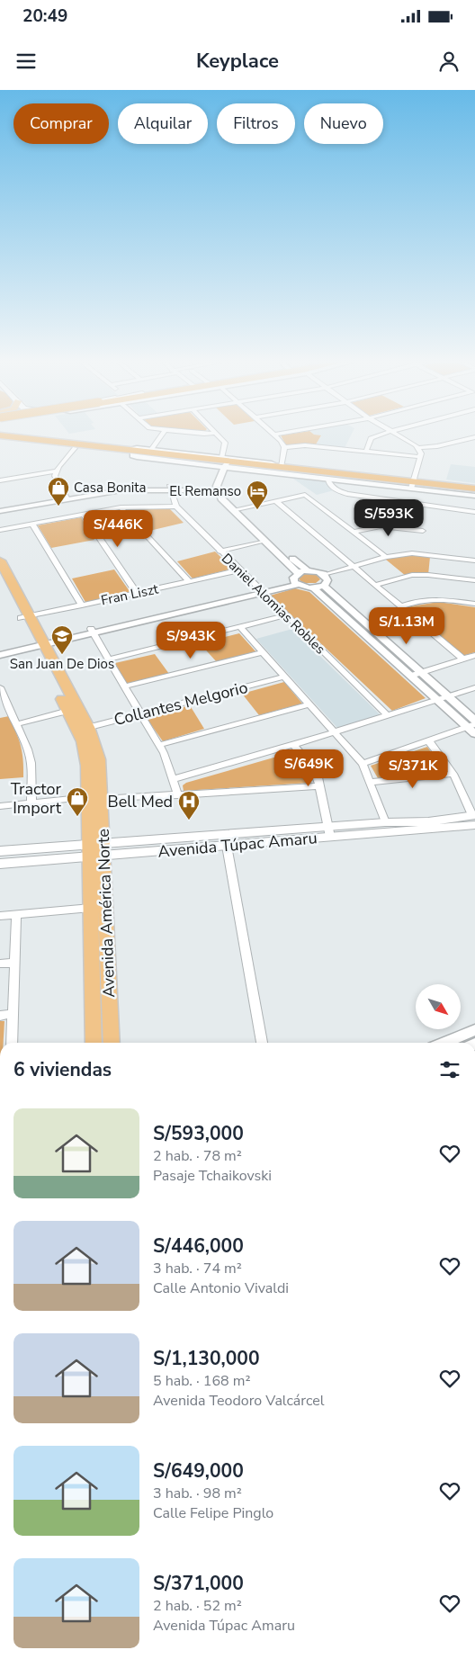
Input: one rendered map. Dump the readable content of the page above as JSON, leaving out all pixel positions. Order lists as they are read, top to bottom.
{
  "streets": {
    "main road": ["Avenida Túpac Amaru", "Avenida América Norte"],
    "street": ["Fran Liszt", "Daniel Alomias Robles", "Collantes Melgorio"]
  },
  "crossings": [
    ["Fran Liszt", "Daniel Alomias Robles"],
    ["Fran Liszt", "Avenida América Norte"],
    ["Collantes Melgorio", "Avenida América Norte"],
    ["Avenida Túpac Amaru", "Avenida América Norte"]
  ],
  "places": {
    "shop": ["Casa Bonita", "Tractor Import"],
    "hotel": ["El Remanso"],
    "school or university": ["San Juan De Dios"],
    "hospital": ["Bell Med"]
  },
  "north": "bottom right",
  "page": {
    "status": "20:49",
    "header": "Keyplace",
    "chip": [
      "Comprar",
      "Alquilar",
      "Filtros",
      "Nuevo"
    ],
    "price": [
      "S/593K",
      "S/446K",
      "S/1.13M",
      "S/943K",
      "S/649K",
      "S/371K"
    ],
    "heading": "6 viviendas",
    "list": [
      {
        "name": "S/593,000",
        "note": "2 hab. · 78 m² · Pasaje Tchaikovski"
      },
      {
        "name": "S/446,000",
        "note": "3 hab. · 74 m² · Calle Antonio Vivaldi"
      },
      {
        "name": "S/1,130,000",
        "note": "5 hab. · 168 m² · Avenida Teodoro Valcárcel"
      },
      {
        "name": "S/649,000",
        "note": "3 hab. · 98 m² · Calle Felipe Pinglo"
      },
      {
        "name": "S/371,000",
        "note": "2 hab. · 52 m² · Avenida Túpac Amaru"
      }
    ]
  }
}
